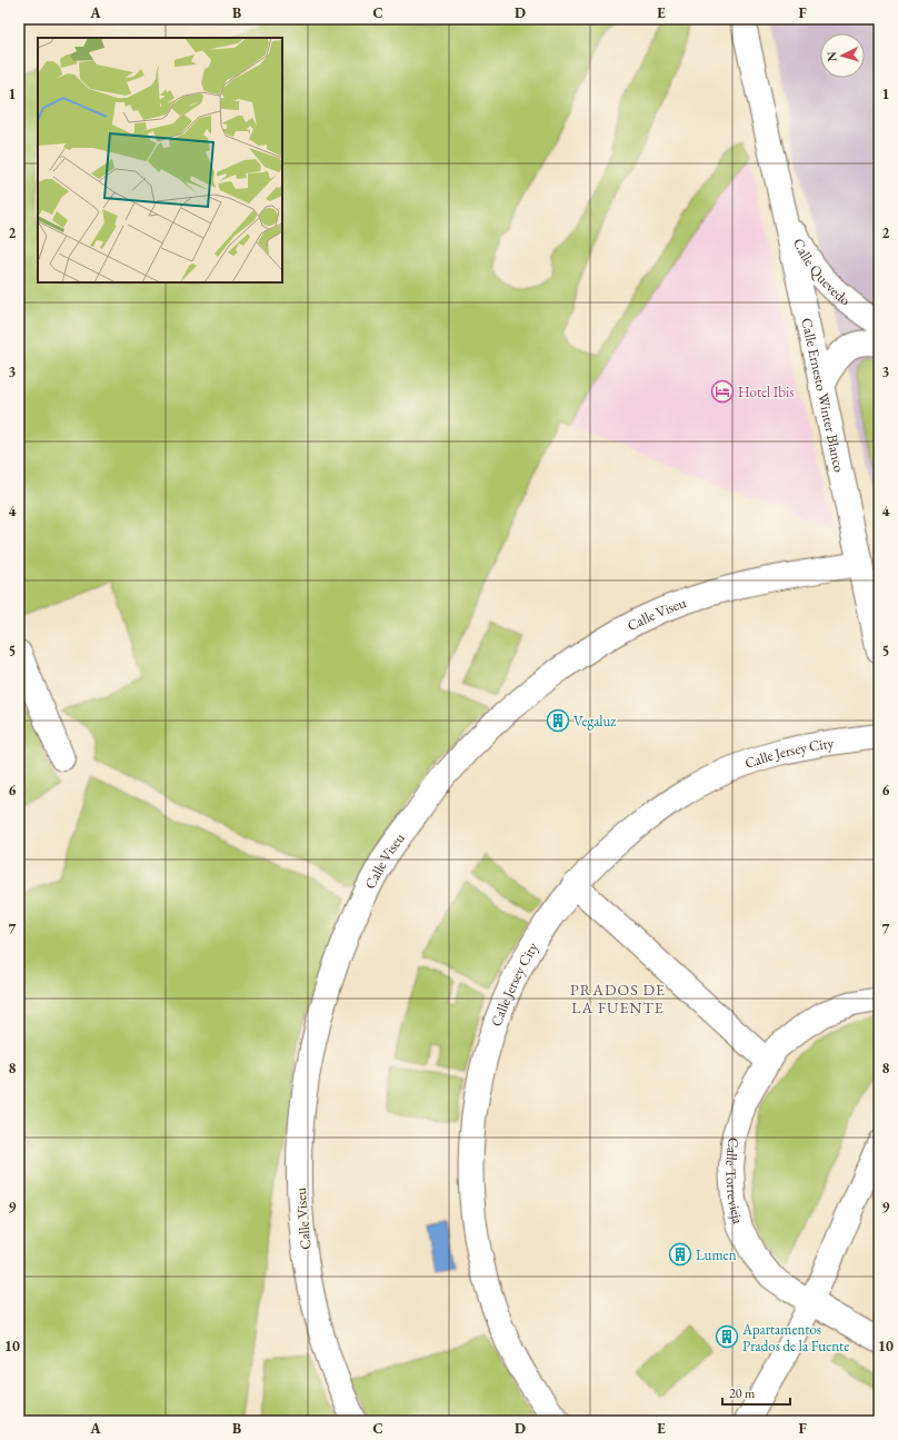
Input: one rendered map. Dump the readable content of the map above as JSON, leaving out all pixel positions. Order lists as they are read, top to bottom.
{
  "streets": {
    "street": [
      "Calle Quevedo",
      "Calle Ernesto Winter Blanco",
      "Calle Viseu",
      "Calle Jersey City",
      "Calle Torrevieja"
    ]
  },
  "crossings": [
    ["Calle Quevedo", "Calle Ernesto Winter Blanco"],
    ["Calle Ernesto Winter Blanco", "Calle Viseu"]
  ],
  "districts": ["PRADOS DE LA FUENTE"],
  "places": {
    "hotel": ["Hotel Ibis"],
    "building": ["Vegaluz", "Lumen", "Apartamentos Prados de la Fuente"]
  },
  "scale_bar": "20 m",
  "north": "left",
  "grid": {
    "columns": [
      "A",
      "B",
      "C",
      "D",
      "E",
      "F"
    ],
    "rows": [
      "1",
      "2",
      "3",
      "4",
      "5",
      "6",
      "7",
      "8",
      "9",
      "10"
    ]
  }
}
